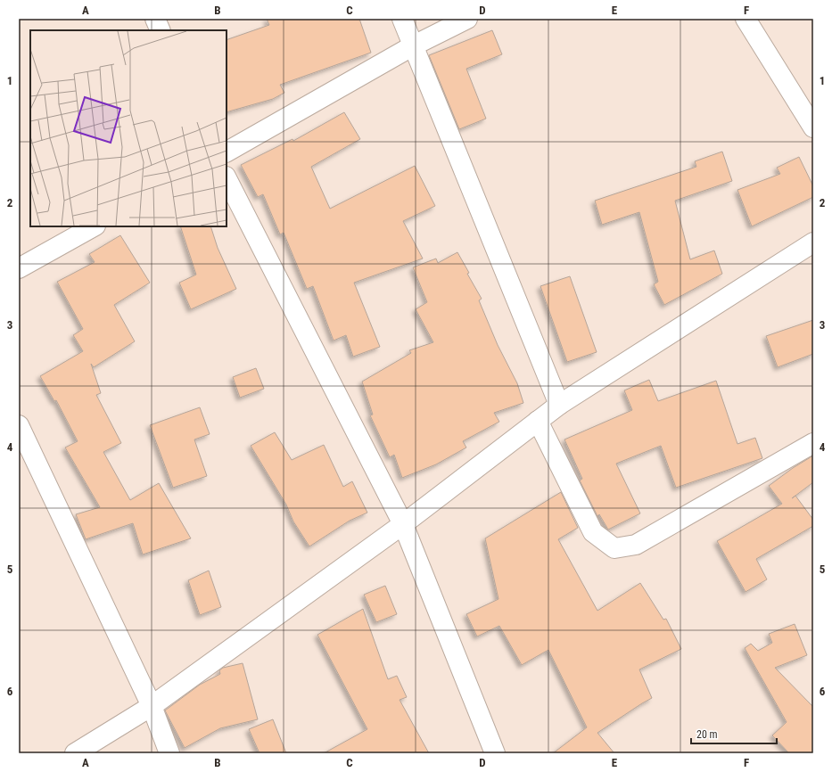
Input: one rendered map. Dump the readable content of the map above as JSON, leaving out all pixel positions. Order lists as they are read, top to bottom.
{
  "scale_bar": "20 m",
  "grid": {
    "columns": [
      "A",
      "B",
      "C",
      "D",
      "E",
      "F"
    ],
    "rows": [
      "1",
      "2",
      "3",
      "4",
      "5",
      "6"
    ]
  }
}
